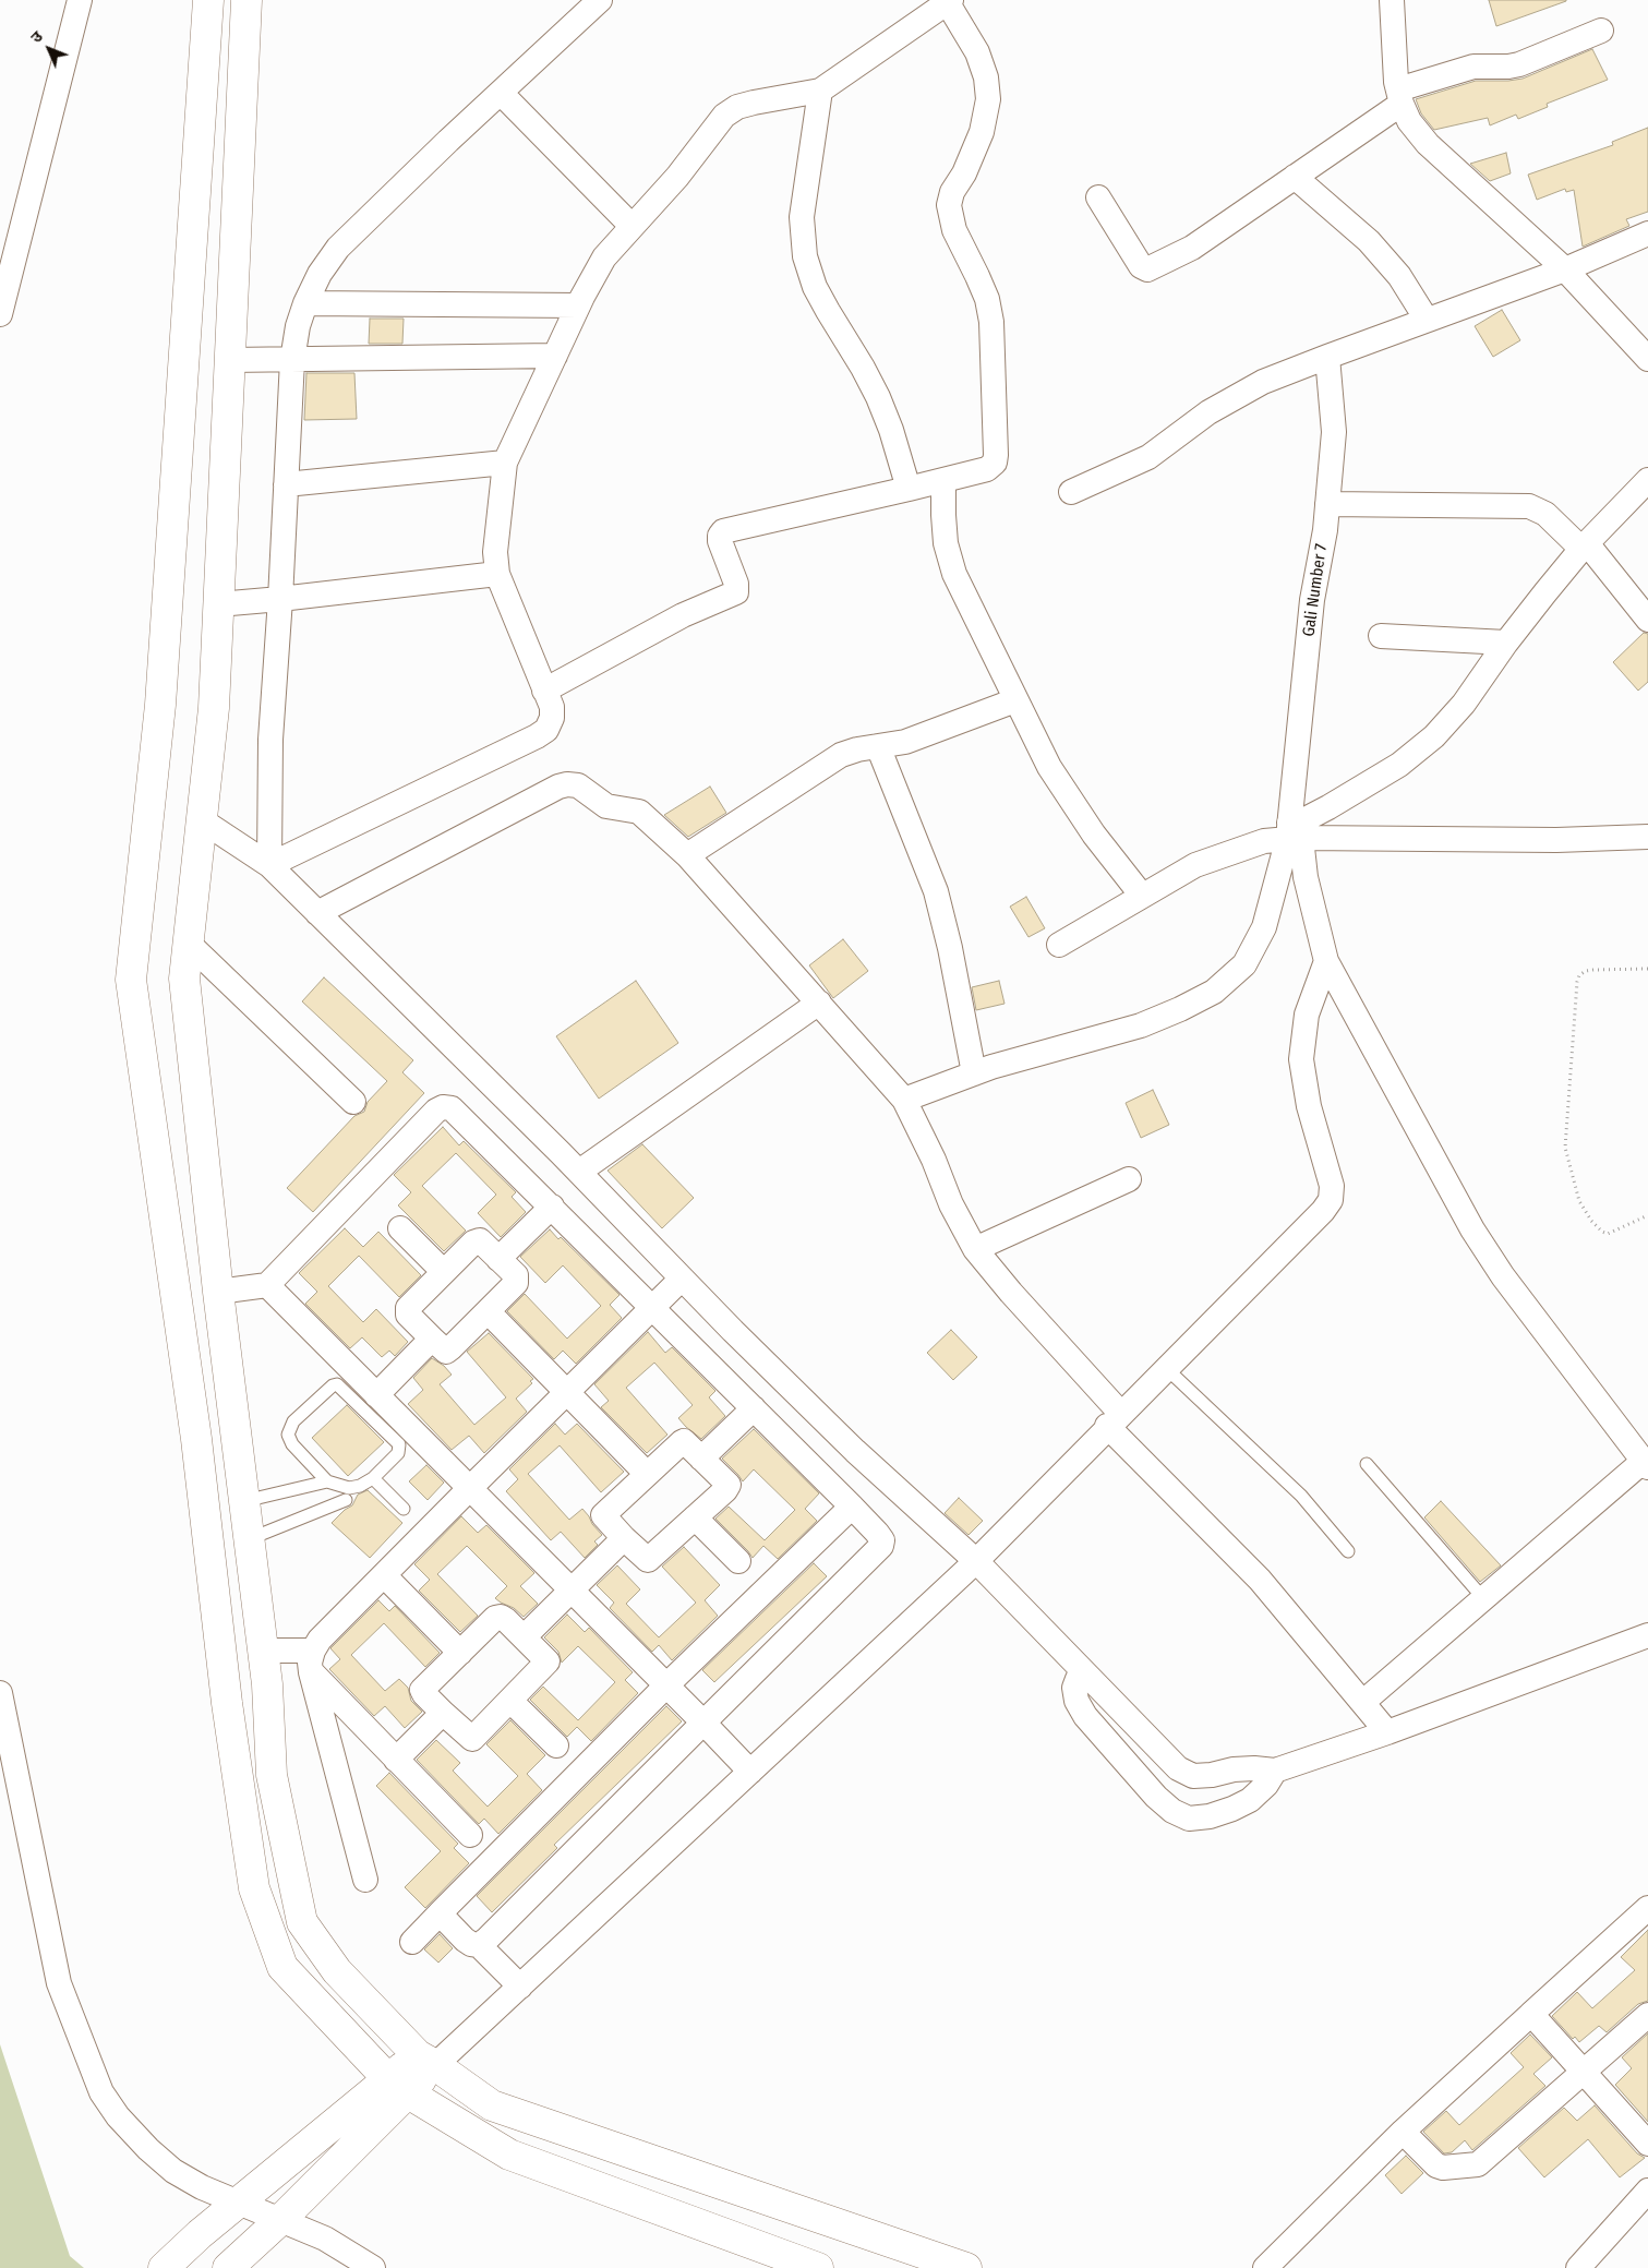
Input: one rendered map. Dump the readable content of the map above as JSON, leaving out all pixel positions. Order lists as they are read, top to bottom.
{
  "streets": {
    "street": ["Gali Number 7"]
  },
  "north": "top left"
}
